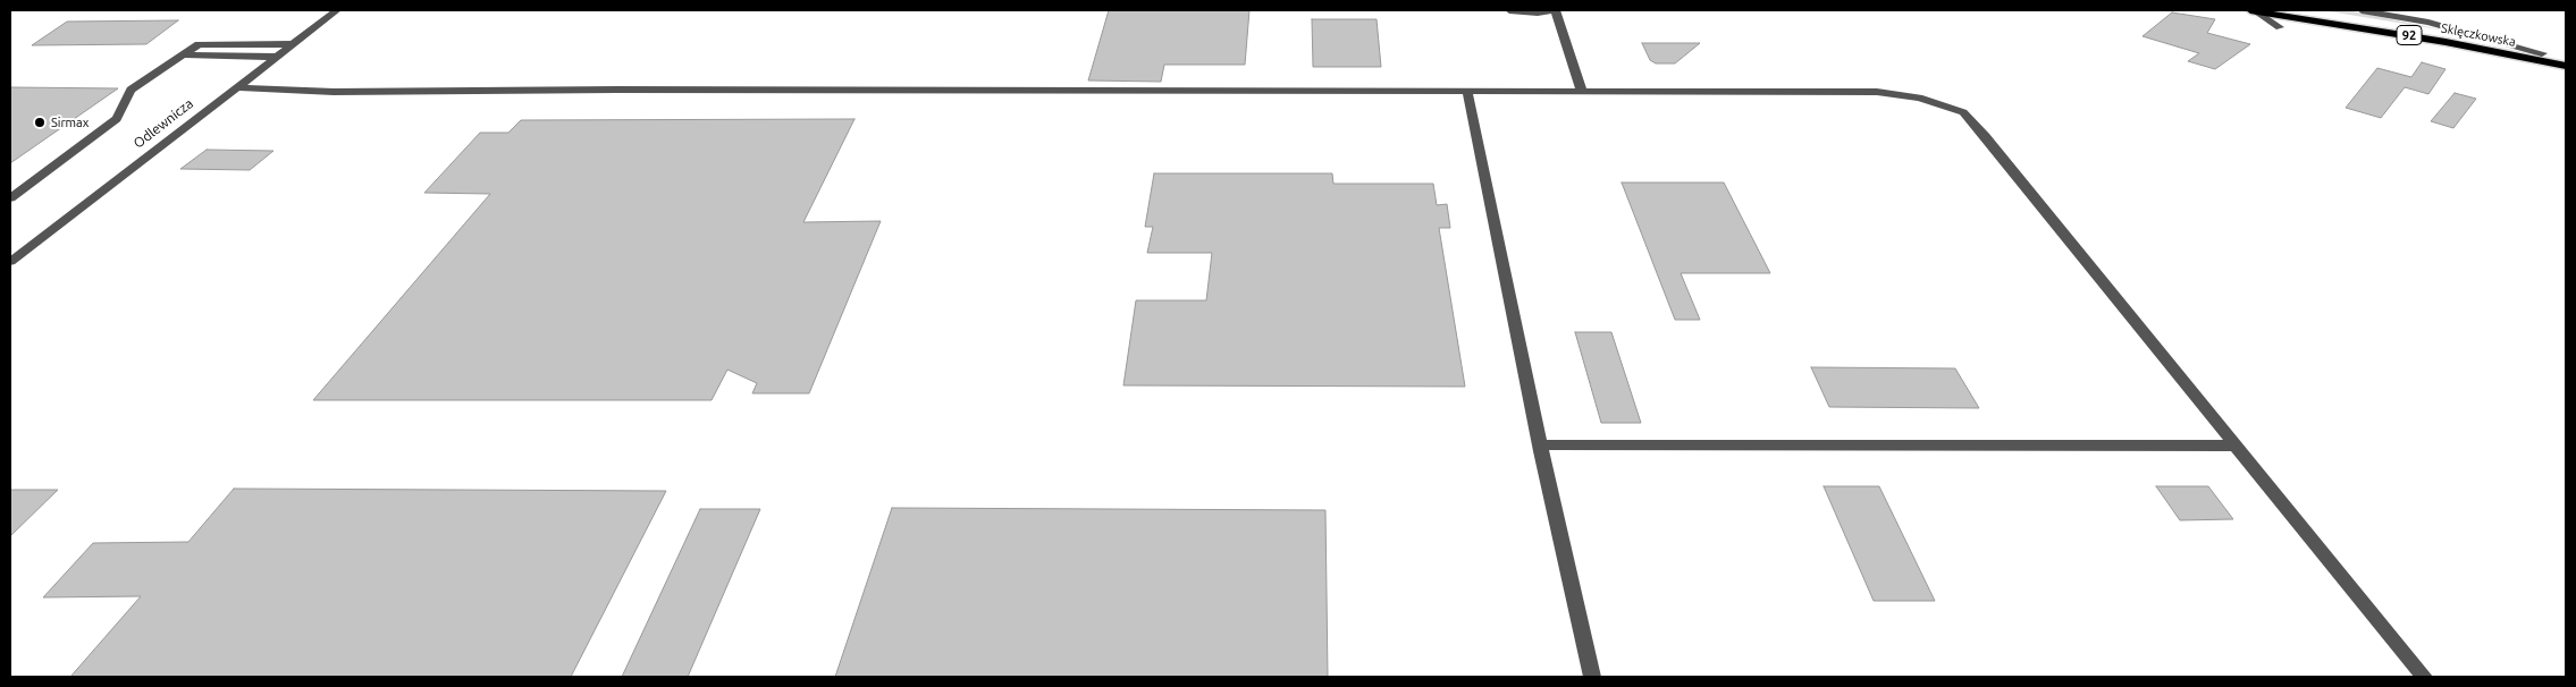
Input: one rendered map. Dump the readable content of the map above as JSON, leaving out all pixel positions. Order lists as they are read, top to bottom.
{
  "streets": {
    "main road": ["92", "Sklęczkowska"],
    "street": ["Odlewnicza"]
  },
  "places": ["Sirmax"]
}
